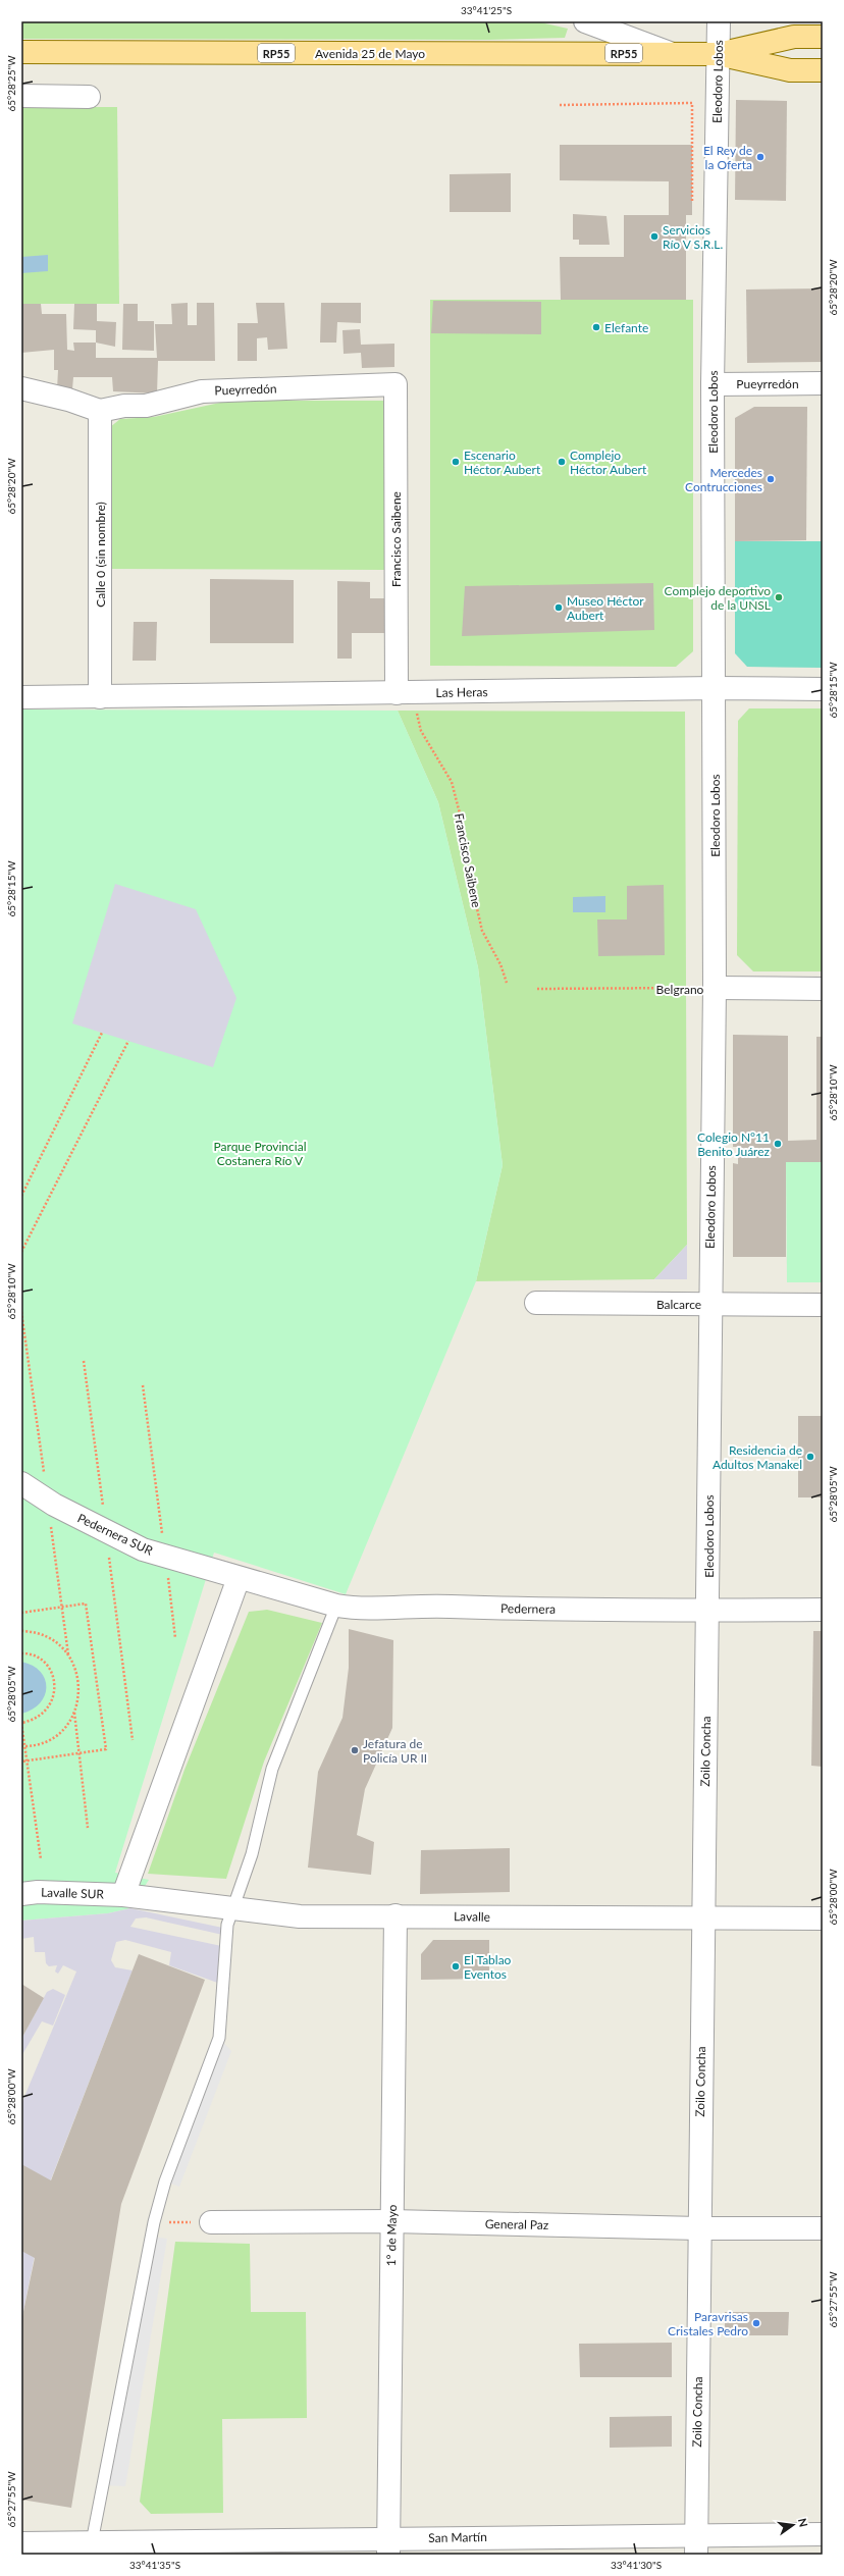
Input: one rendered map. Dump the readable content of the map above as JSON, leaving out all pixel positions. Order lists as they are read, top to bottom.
{
  "streets": {
    "main road": ["RP55", "Avenida 25 de Mayo"],
    "street": [
      "Eleodoro Lobos",
      "Pueyrredón",
      "Francisco Saibene",
      "Calle 0 (sin nombre)",
      "Las Heras",
      "Belgrano",
      "Balcarce",
      "Pedernera SUR",
      "Pedernera",
      "Zoilo Concha",
      "Lavalle SUR",
      "Lavalle",
      "General Paz",
      "1º de Mayo",
      "San Martín"
    ]
  },
  "crossings": [
    ["Avenida 25 de Mayo", "Eleodoro Lobos"],
    ["Eleodoro Lobos", "Pueyrredón"],
    ["Eleodoro Lobos", "Las Heras"],
    ["Eleodoro Lobos", "Belgrano"],
    ["Eleodoro Lobos", "Balcarce"],
    ["Eleodoro Lobos", "Pedernera"],
    ["Eleodoro Lobos", "Zoilo Concha"],
    ["Pueyrredón", "Francisco Saibene"],
    ["Pueyrredón", "Calle 0 (sin nombre)"],
    ["Francisco Saibene", "Las Heras"],
    ["Calle 0 (sin nombre)", "Las Heras"],
    ["Pedernera SUR", "Pedernera"],
    ["Pedernera", "Zoilo Concha"],
    ["Zoilo Concha", "Lavalle"],
    ["Zoilo Concha", "General Paz"],
    ["Zoilo Concha", "San Martín"],
    ["Lavalle SUR", "Lavalle"],
    ["Lavalle", "1º de Mayo"],
    ["General Paz", "1º de Mayo"],
    ["1º de Mayo", "San Martín"]
  ],
  "parks": ["Parque Provincial Costanera Río V"],
  "places": [
    "El Rey de la Oferta",
    "Servicios Río V S.R.L.",
    "Elefante",
    "Escenario Héctor Aubert",
    "Complejo Héctor Aubert",
    "Mercedes Contrucciones",
    "Complejo deportivo de la UNSL",
    "Museo Héctor Aubert",
    "Colegio N°11 Benito Juárez",
    "Residencia de Adultos Manakel",
    "Jefatura de Policía UR II",
    "El Tablao Eventos",
    "Paravrisas Cristales Pedro"
  ],
  "north": "right",
  "coordinates": [
    "33°41'25\"S",
    "65°28'25\"W",
    "65°28'20\"W",
    "65°28'15\"W",
    "65°28'10\"W",
    "65°28'05\"W",
    "65°28'00\"W",
    "65°27'55\"W",
    "33°41'35\"S",
    "33°41'30\"S"
  ]
}
